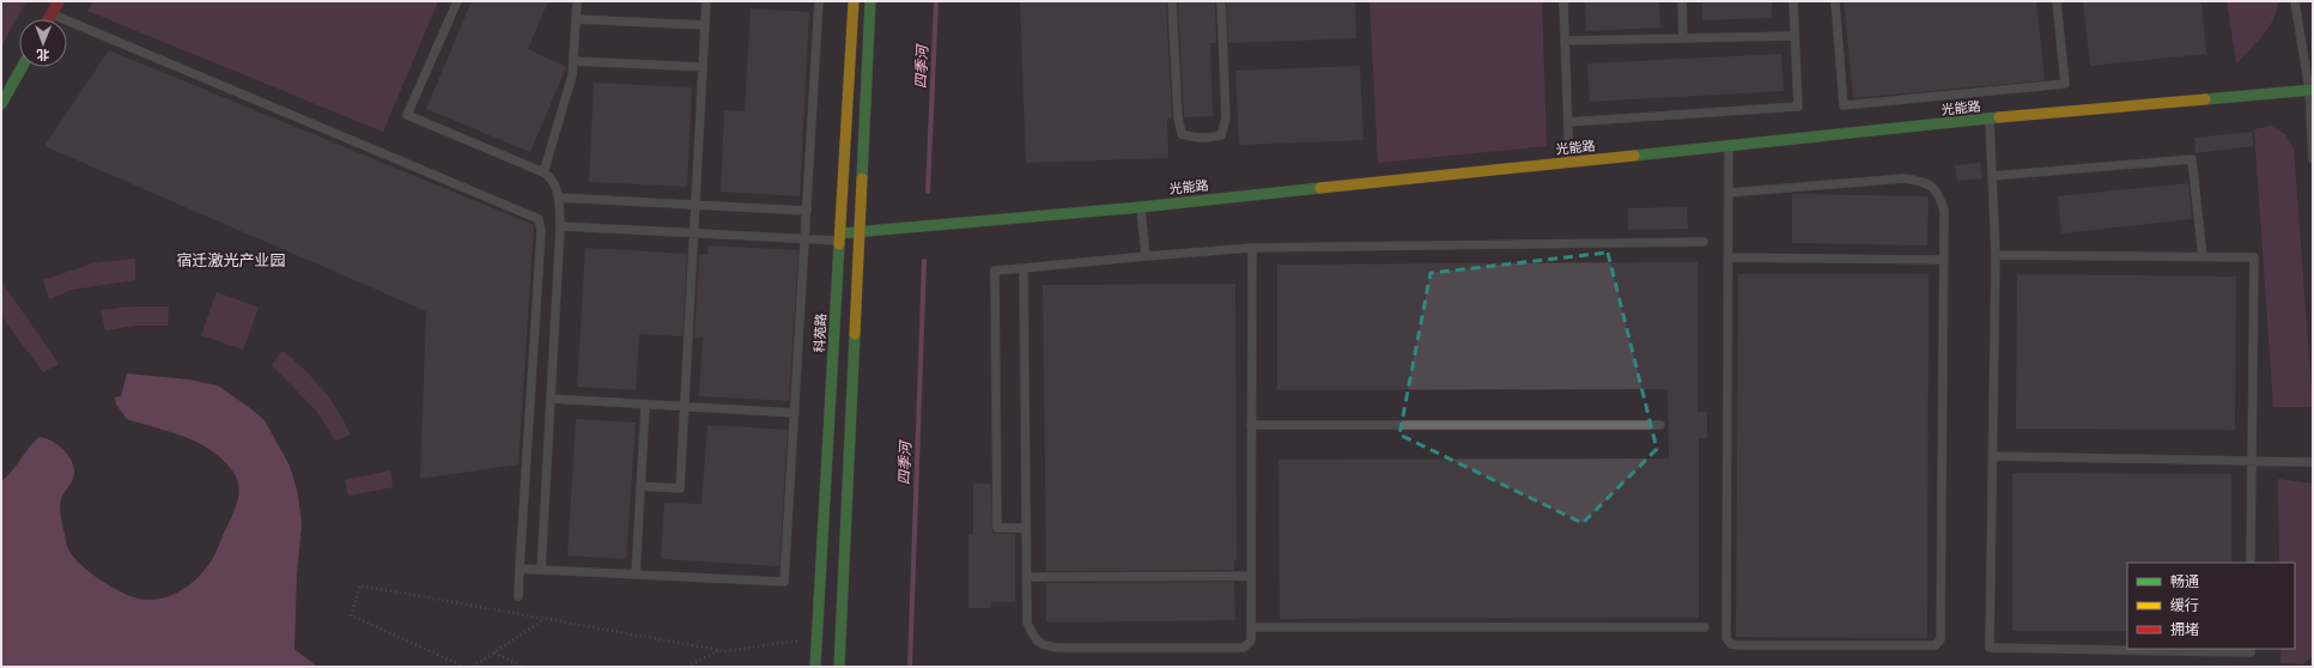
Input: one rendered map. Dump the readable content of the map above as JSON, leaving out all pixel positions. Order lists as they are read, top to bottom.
{
  "streets": {
    "street": ["光能路", "科苑路"]
  },
  "crossings": [
    ["光能路", "科苑路"]
  ],
  "districts": ["宿迁激光产业园"],
  "water": ["四季河"],
  "legend": ["畅通", "缓行", "拥堵"],
  "north": "bottom"
}
